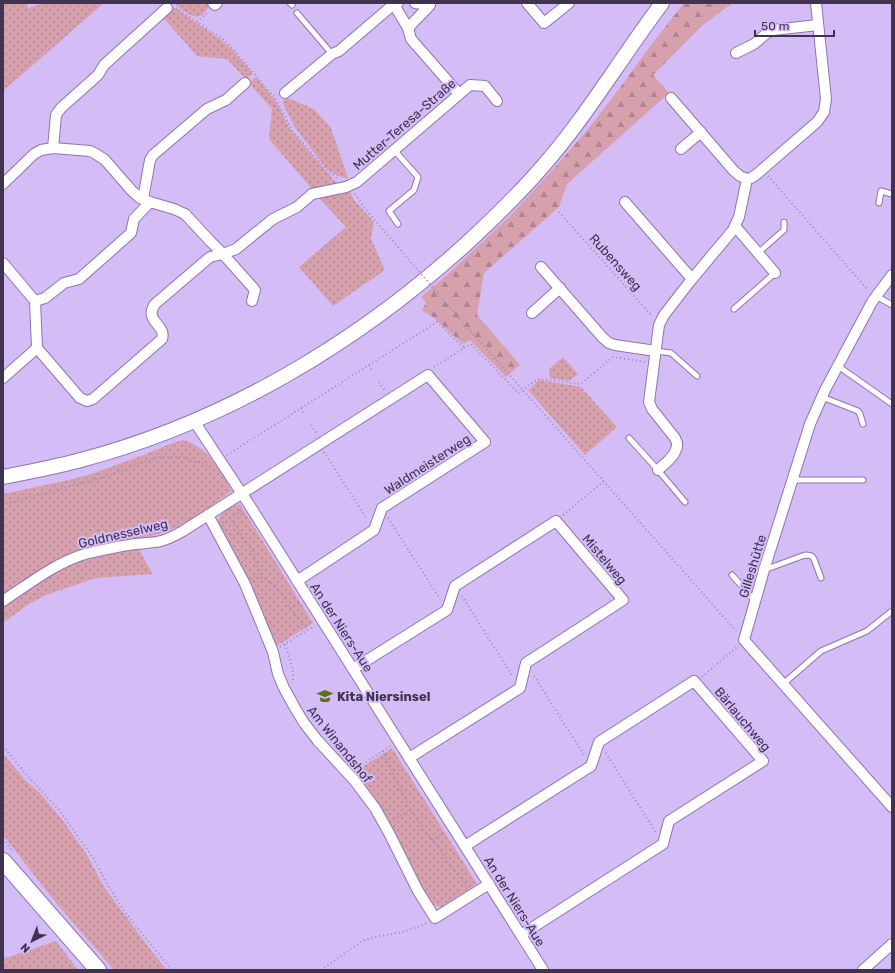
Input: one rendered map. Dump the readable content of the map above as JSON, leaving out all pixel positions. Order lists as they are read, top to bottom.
{
  "streets": {
    "street": [
      "Mutter-Teresa-Straße",
      "Waldmeisterweg",
      "Goldnesselweg",
      "Mistelweg",
      "Gilleshütte",
      "An der Niers-Aue",
      "Bärlauchweg",
      "Am Winandshof"
    ],
    "path": ["Rubensweg"]
  },
  "crossings": [
    ["Goldnesselweg", "Am Winandshof"]
  ],
  "places": {
    "school or university": ["Kita Niersinsel"]
  },
  "scale_bar": "50 m",
  "north": "bottom left"
}
